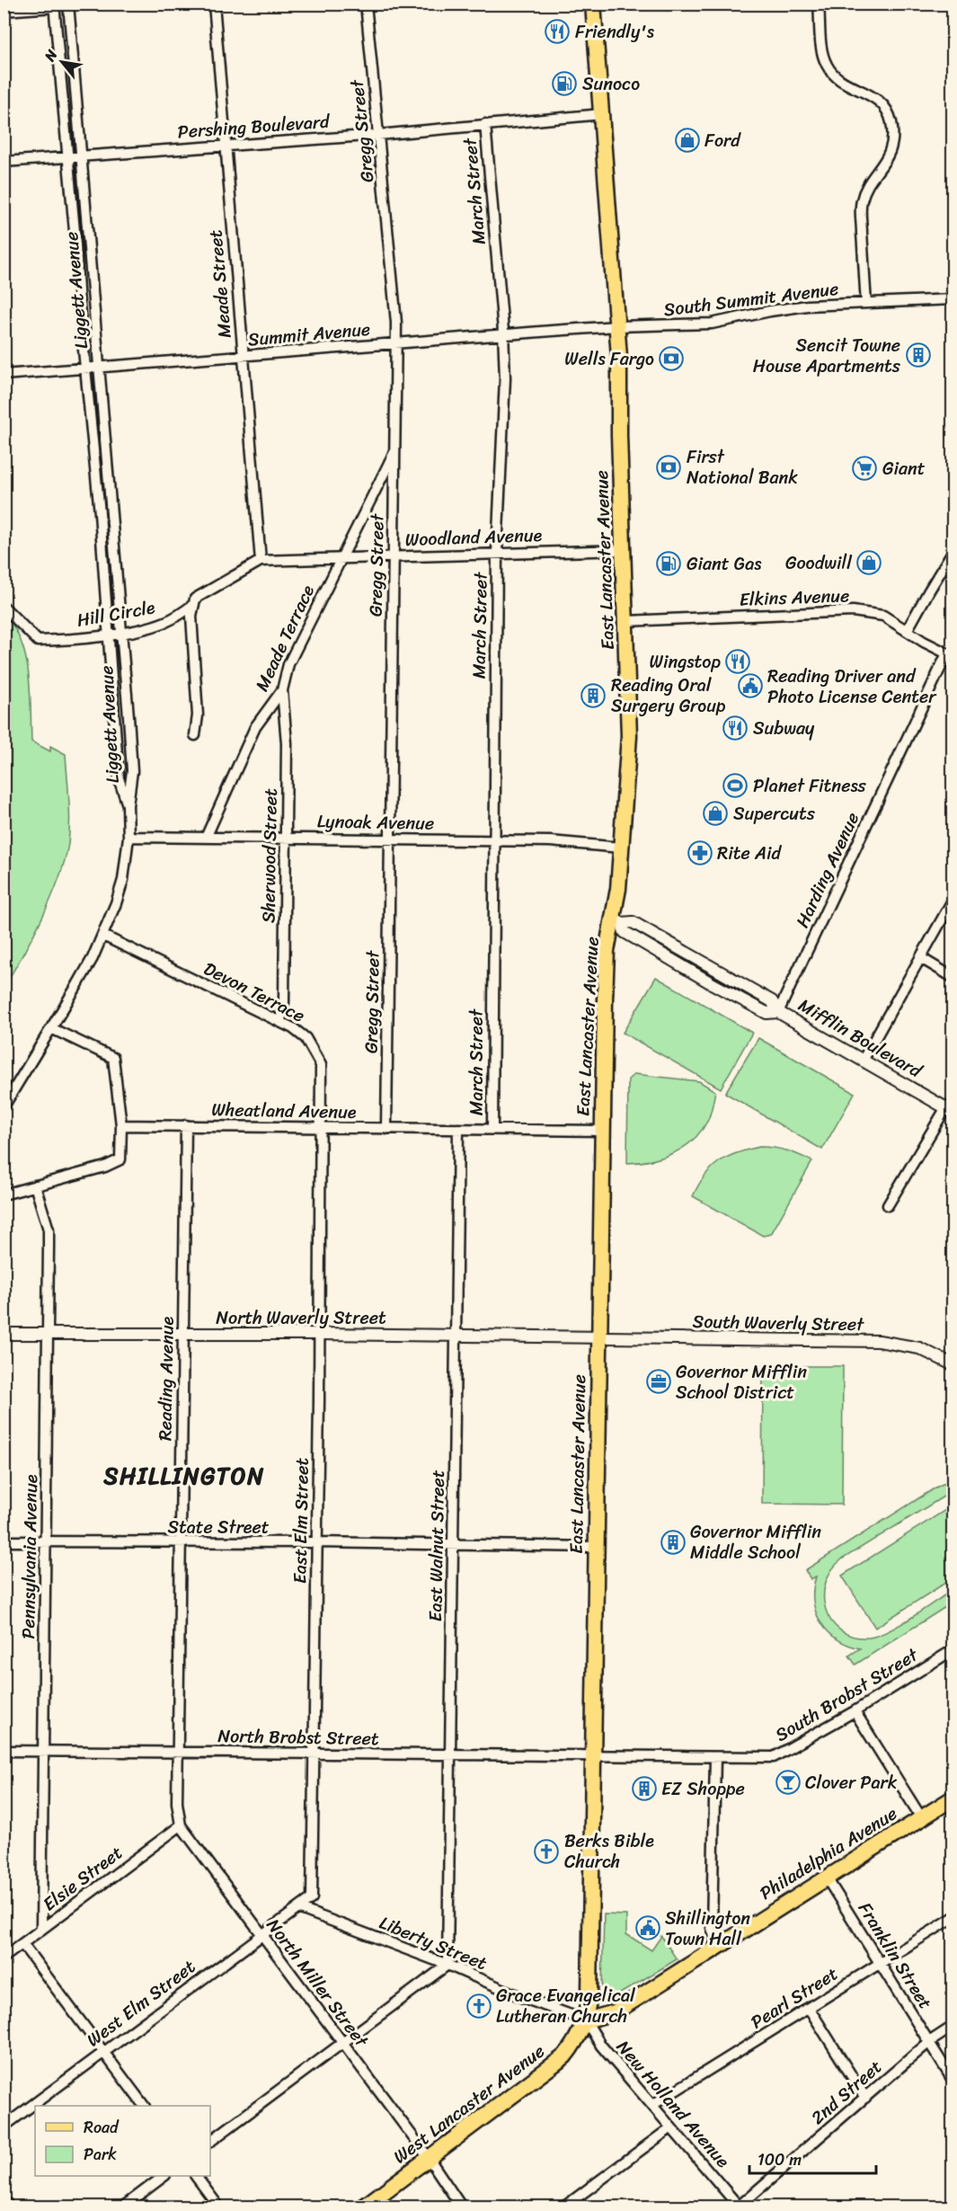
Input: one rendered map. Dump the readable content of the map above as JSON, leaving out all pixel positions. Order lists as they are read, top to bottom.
{
  "streets": {
    "main road": ["East Lancaster Avenue", "Philadelphia Avenue", "West Lancaster Avenue"],
    "street": [
      "Pershing Boulevard",
      "Gregg Street",
      "March Street",
      "Meade Street",
      "Liggett Avenue",
      "South Summit Avenue",
      "Summit Avenue",
      "Woodland Avenue",
      "Elkins Avenue",
      "Hill Circle",
      "Meade Terrace",
      "Lynoak Avenue",
      "Sherwood Street",
      "Harding Avenue",
      "Devon Terrace",
      "Mifflin Boulevard",
      "Wheatland Avenue",
      "North Waverly Street",
      "South Waverly Street",
      "Reading Avenue",
      "East Elm Street",
      "State Street",
      "East Walnut Street",
      "Pennsylvania Avenue",
      "South Brobst Street",
      "North Brobst Street",
      "Elsie Street",
      "Liberty Street",
      "Franklin Street",
      "North Miller Street",
      "Pearl Street",
      "West Elm Street",
      "2nd Street",
      "New Holland Avenue"
    ]
  },
  "crossings": [
    ["Pershing Boulevard", "Gregg Street"],
    ["Pershing Boulevard", "March Street"],
    ["Pershing Boulevard", "Meade Street"],
    ["Pershing Boulevard", "Liggett Avenue"],
    ["Pershing Boulevard", "East Lancaster Avenue"],
    ["Gregg Street", "Summit Avenue"],
    ["Gregg Street", "Woodland Avenue"],
    ["Gregg Street", "Meade Terrace"],
    ["Gregg Street", "Lynoak Avenue"],
    ["Gregg Street", "Wheatland Avenue"],
    ["March Street", "Summit Avenue"],
    ["March Street", "Woodland Avenue"],
    ["March Street", "Lynoak Avenue"],
    ["March Street", "Wheatland Avenue"],
    ["Meade Street", "Summit Avenue"],
    ["Meade Street", "Woodland Avenue"],
    ["Meade Street", "Hill Circle"],
    ["Liggett Avenue", "Summit Avenue"],
    ["Liggett Avenue", "Hill Circle"],
    ["South Summit Avenue", "Summit Avenue"],
    ["South Summit Avenue", "East Lancaster Avenue"],
    ["Summit Avenue", "East Lancaster Avenue"],
    ["Woodland Avenue", "East Lancaster Avenue"],
    ["Woodland Avenue", "Hill Circle"],
    ["Woodland Avenue", "Meade Terrace"],
    ["East Lancaster Avenue", "Elkins Avenue"],
    ["East Lancaster Avenue", "Lynoak Avenue"],
    ["East Lancaster Avenue", "Mifflin Boulevard"],
    ["East Lancaster Avenue", "Wheatland Avenue"],
    ["East Lancaster Avenue", "North Waverly Street"],
    ["East Lancaster Avenue", "South Waverly Street"],
    ["East Lancaster Avenue", "State Street"],
    ["East Lancaster Avenue", "South Brobst Street"],
    ["East Lancaster Avenue", "North Brobst Street"],
    ["East Lancaster Avenue", "Philadelphia Avenue"],
    ["East Lancaster Avenue", "Liberty Street"],
    ["East Lancaster Avenue", "West Lancaster Avenue"],
    ["East Lancaster Avenue", "New Holland Avenue"],
    ["Elkins Avenue", "Harding Avenue"],
    ["Meade Terrace", "Lynoak Avenue"],
    ["Meade Terrace", "Sherwood Street"],
    ["Lynoak Avenue", "Sherwood Street"],
    ["Sherwood Street", "Devon Terrace"],
    ["Harding Avenue", "Mifflin Boulevard"],
    ["Devon Terrace", "Wheatland Avenue"],
    ["Devon Terrace", "East Elm Street"],
    ["Wheatland Avenue", "Reading Avenue"],
    ["Wheatland Avenue", "East Elm Street"],
    ["Wheatland Avenue", "East Walnut Street"],
    ["North Waverly Street", "South Waverly Street"],
    ["North Waverly Street", "Reading Avenue"],
    ["North Waverly Street", "East Elm Street"],
    ["North Waverly Street", "East Walnut Street"],
    ["North Waverly Street", "Pennsylvania Avenue"],
    ["Reading Avenue", "State Street"],
    ["Reading Avenue", "North Brobst Street"],
    ["Reading Avenue", "Elsie Street"],
    ["Reading Avenue", "North Miller Street"],
    ["East Elm Street", "State Street"],
    ["East Elm Street", "North Brobst Street"],
    ["East Elm Street", "Liberty Street"],
    ["East Elm Street", "West Elm Street"],
    ["State Street", "East Walnut Street"],
    ["State Street", "Pennsylvania Avenue"],
    ["East Walnut Street", "North Brobst Street"],
    ["East Walnut Street", "Liberty Street"],
    ["Pennsylvania Avenue", "North Brobst Street"],
    ["Pennsylvania Avenue", "Elsie Street"],
    ["South Brobst Street", "North Brobst Street"],
    ["Philadelphia Avenue", "Liberty Street"],
    ["Philadelphia Avenue", "Franklin Street"],
    ["Philadelphia Avenue", "West Lancaster Avenue"],
    ["Philadelphia Avenue", "New Holland Avenue"],
    ["Elsie Street", "North Miller Street"],
    ["Liberty Street", "West Elm Street"],
    ["Liberty Street", "West Lancaster Avenue"],
    ["Liberty Street", "New Holland Avenue"],
    ["Franklin Street", "Pearl Street"],
    ["Franklin Street", "2nd Street"],
    ["North Miller Street", "West Elm Street"],
    ["North Miller Street", "West Lancaster Avenue"],
    ["Pearl Street", "New Holland Avenue"],
    ["2nd Street", "New Holland Avenue"],
    ["West Lancaster Avenue", "New Holland Avenue"]
  ],
  "districts": ["SHILLINGTON"],
  "places": {
    "restaurant": ["Friendly's", "Wingstop", "Subway"],
    "fuel station": ["Sunoco", "Giant Gas"],
    "shop": ["Ford", "Goodwill", "Supercuts"],
    "building": [
      "Sencit Towne House Apartments",
      "Reading Oral Surgery Group",
      "Governor Mifflin Middle School",
      "EZ Shoppe"
    ],
    "bank": ["Wells Fargo", "First National Bank"],
    "supermarket": ["Giant"],
    "public building": ["Reading Driver and Photo License Center", "Shillington Town Hall"],
    "sports": ["Planet Fitness"],
    "pharmacy": ["Rite Aid"],
    "office": ["Governor Mifflin School District"],
    "bar": ["Clover Park"],
    "church": ["Berks Bible Church", "Grace Evangelical Lutheran Church"]
  },
  "legend": ["Road", "Park"],
  "scale_bar": "100 m",
  "north": "top left"
}
